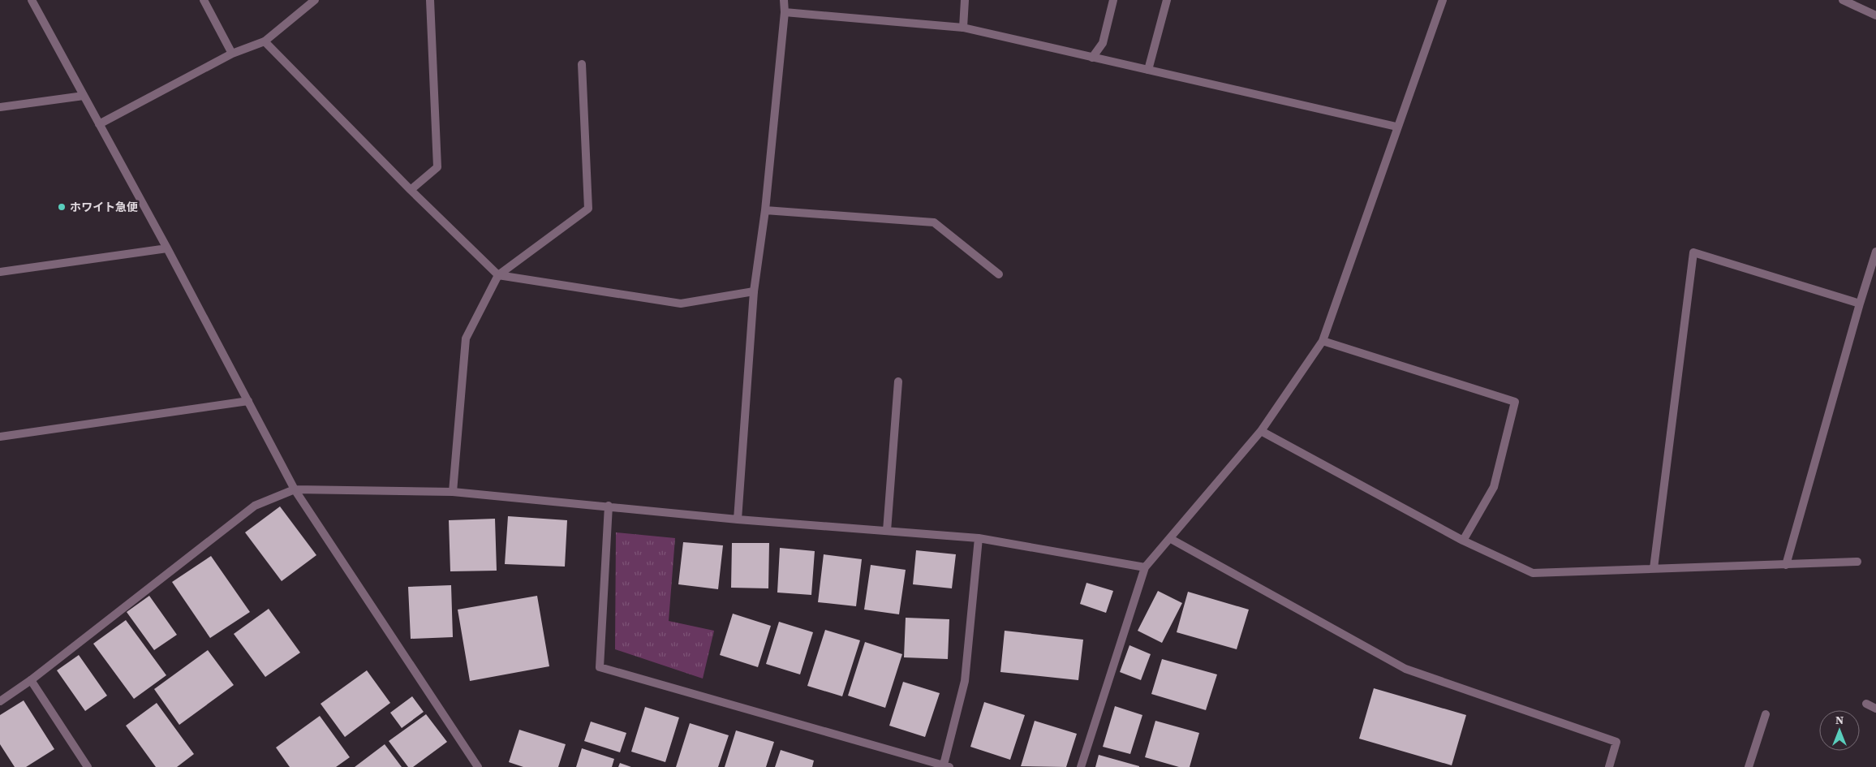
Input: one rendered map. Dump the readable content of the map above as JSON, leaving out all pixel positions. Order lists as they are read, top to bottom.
{
  "places": ["ホワイト急便"],
  "north": "top"
}
